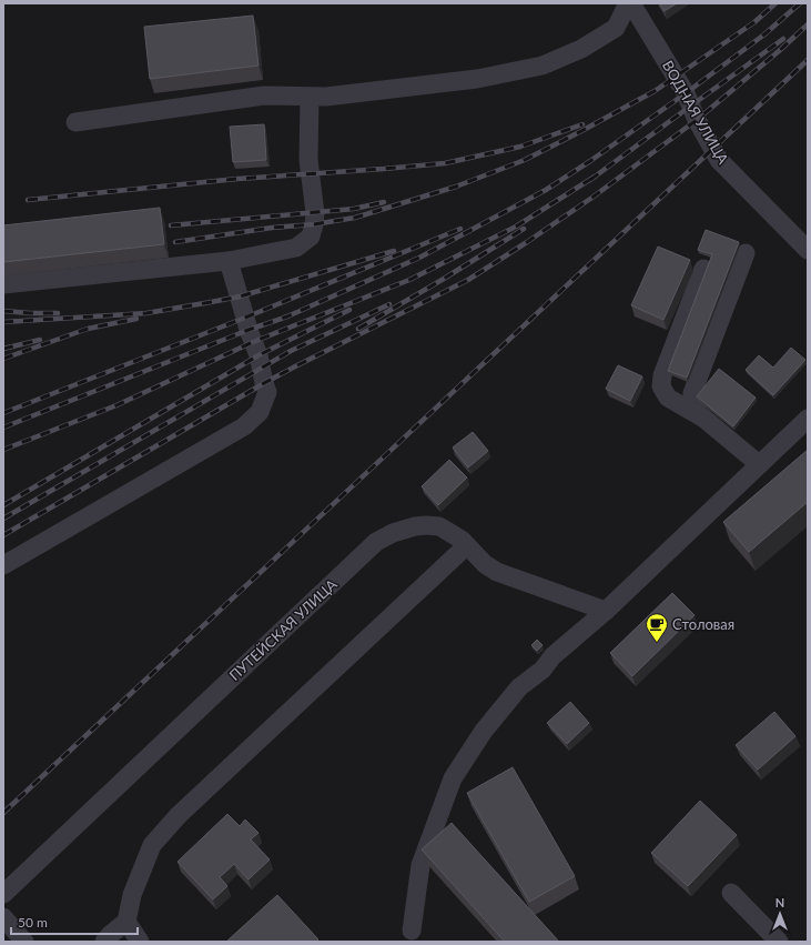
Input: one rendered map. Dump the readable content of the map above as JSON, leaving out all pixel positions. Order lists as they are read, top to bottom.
{
  "streets": {
    "street": ["ВОДНАЯ УЛИЦА", "ПУТЕЙСКАЯ УЛИЦА"]
  },
  "places": {
    "cafe": ["Столовая"]
  },
  "scale_bar": "50 m",
  "north": "top"
}
